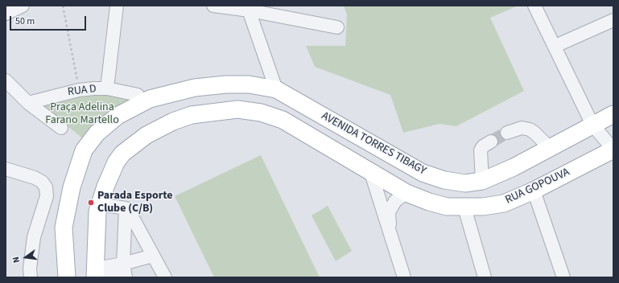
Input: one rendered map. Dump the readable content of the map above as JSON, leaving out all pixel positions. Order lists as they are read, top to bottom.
{
  "streets": {
    "main road": ["AVENIDA TORRES TIBAGY", "RUA GOPOUVA"],
    "street": ["RUA D"]
  },
  "parks": ["Praça Adelina Farano Martello"],
  "places": ["Parada Esporte Clube (C/B)"],
  "scale_bar": "50 m",
  "north": "left"
}
